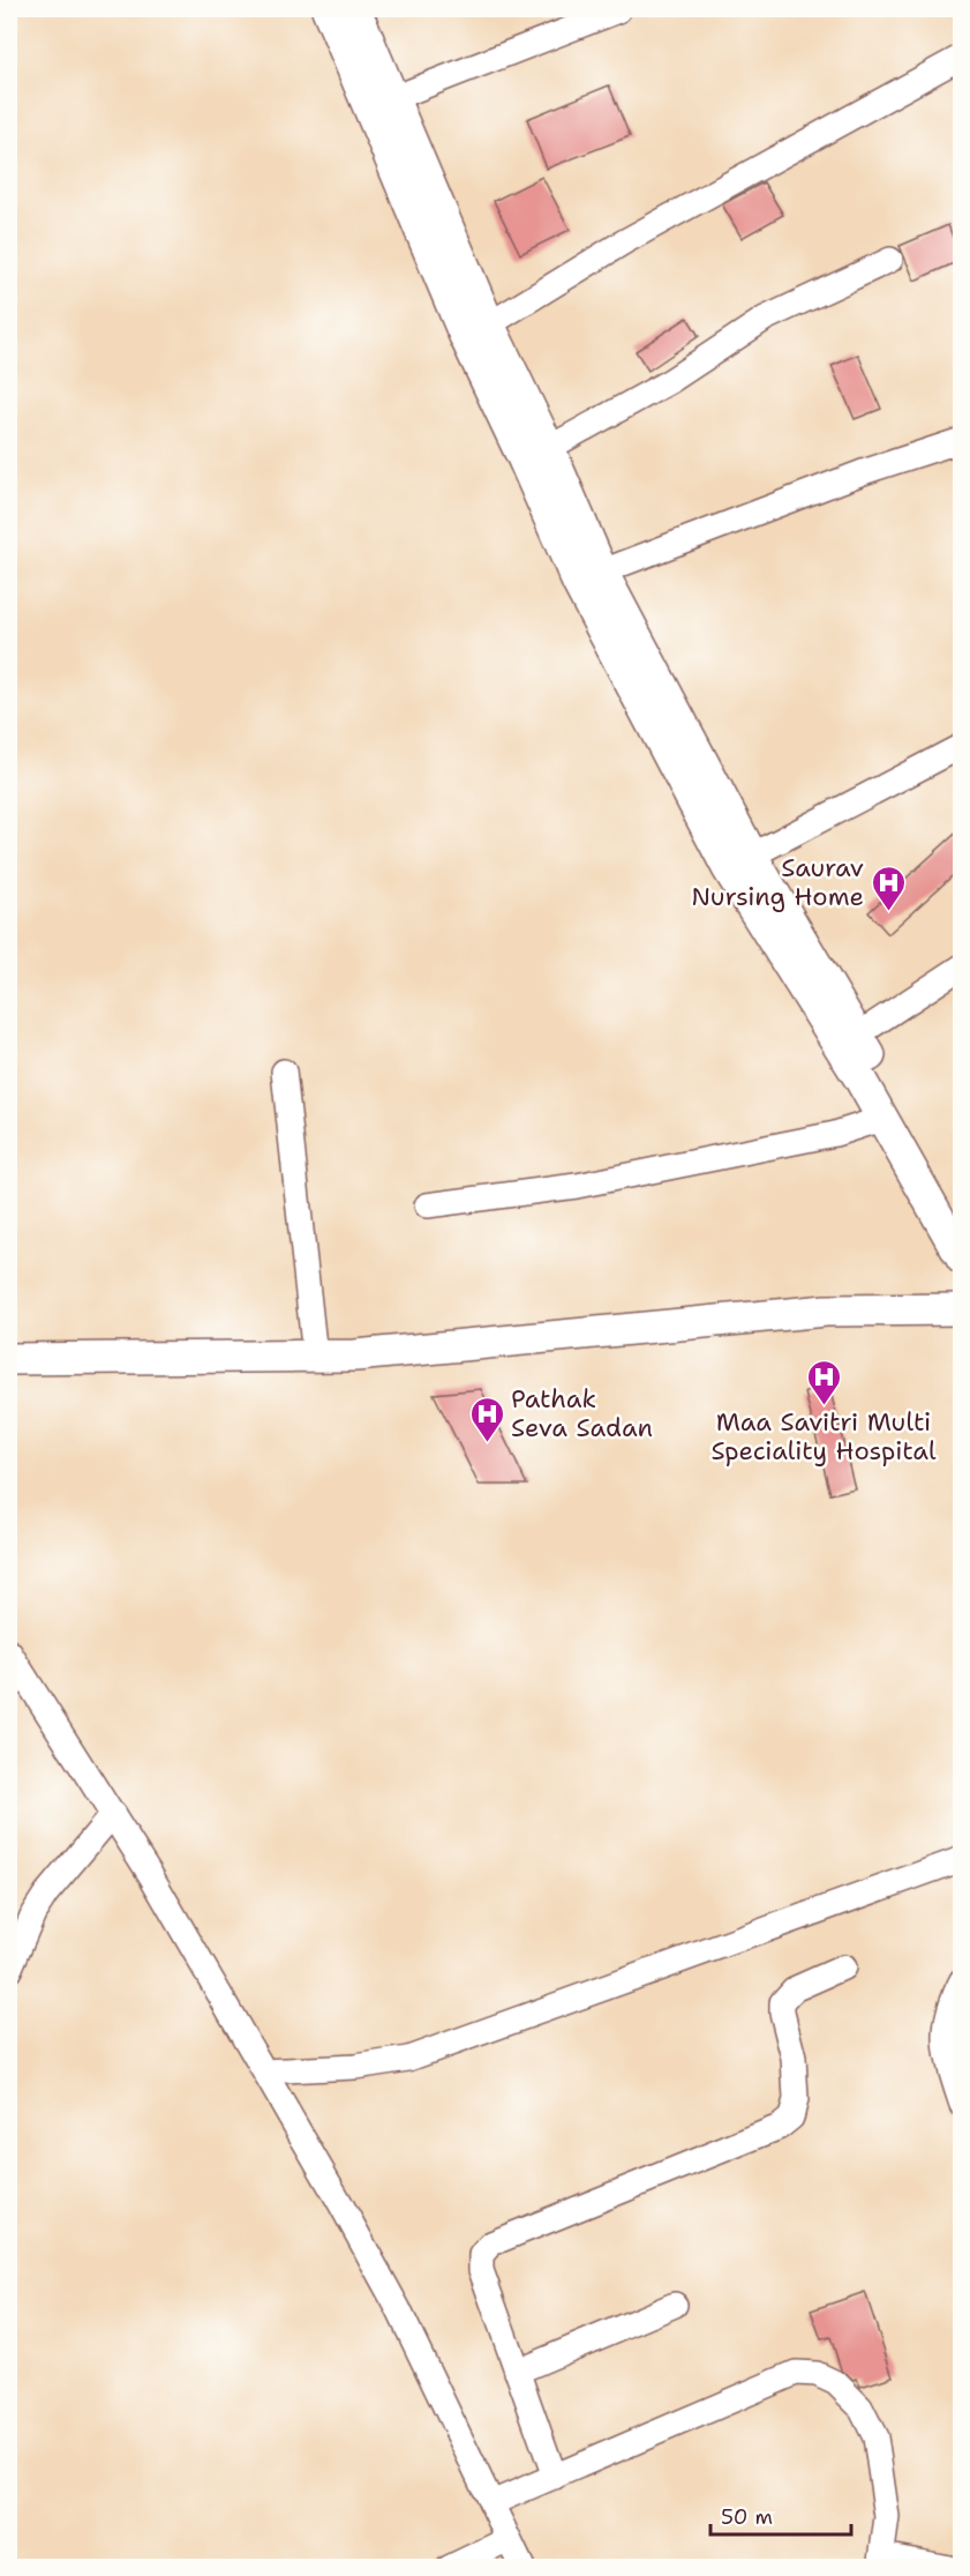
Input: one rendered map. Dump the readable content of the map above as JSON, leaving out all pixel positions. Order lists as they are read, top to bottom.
{
  "places": {
    "hospital": ["Saurav Nursing Home", "Maa Savitri Multi Speciality Hospital", "Pathak Seva Sadan"]
  },
  "scale_bar": "50 m"
}
